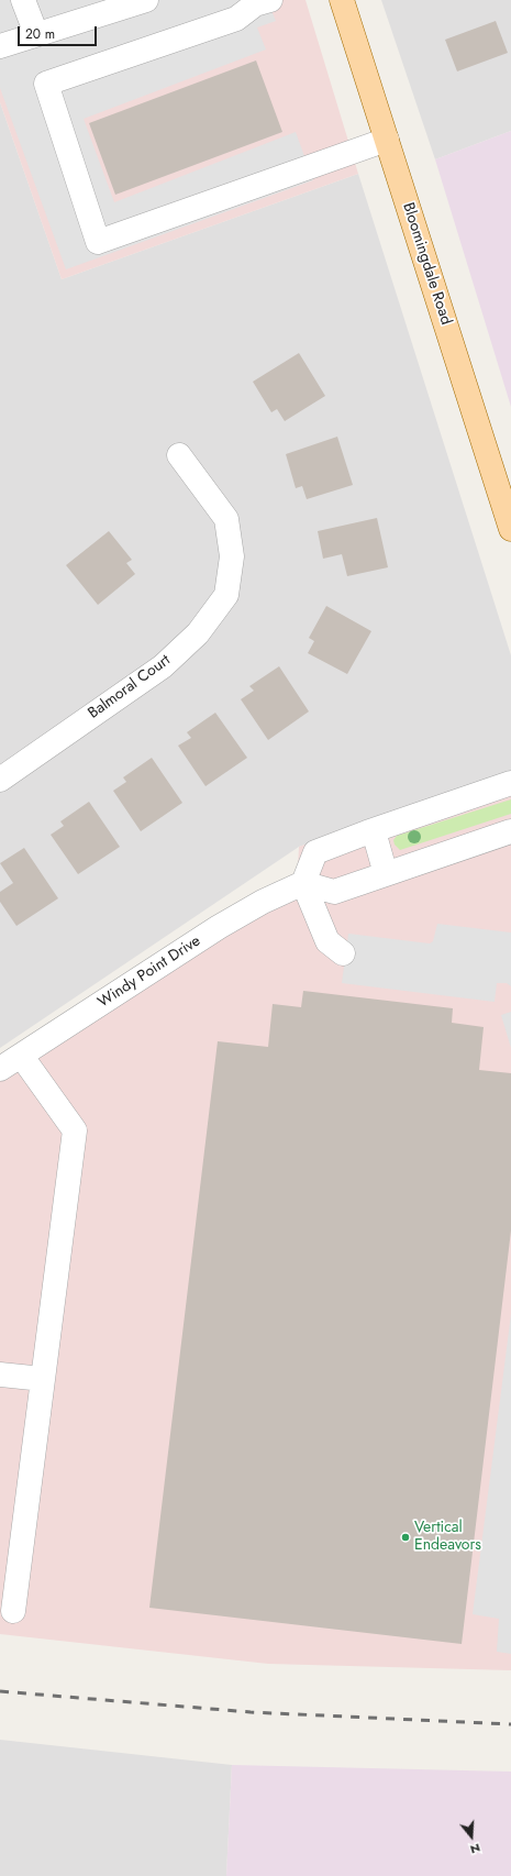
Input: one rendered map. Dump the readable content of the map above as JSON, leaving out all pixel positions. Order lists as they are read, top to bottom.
{
  "streets": {
    "main road": ["Bloomingdale Road"],
    "street": ["Balmoral Court", "Windy Point Drive"]
  },
  "places": ["Vertical Endeavors"],
  "scale_bar": "20 m",
  "north": "bottom"
}
